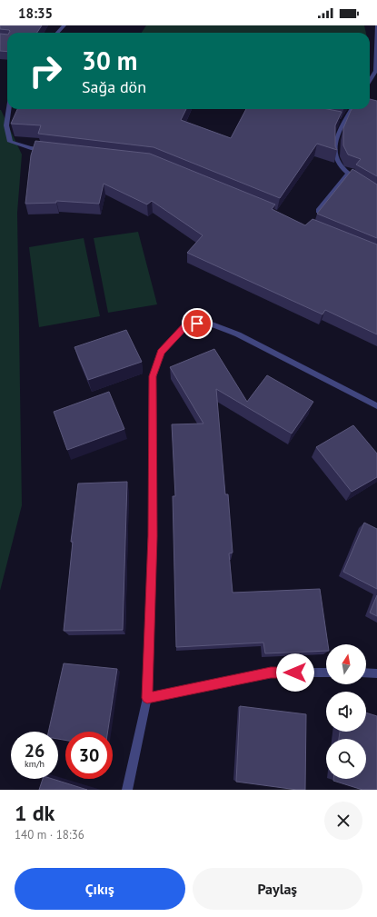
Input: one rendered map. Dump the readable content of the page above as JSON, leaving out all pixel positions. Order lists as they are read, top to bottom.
{
  "north": "top",
  "page": {
    "status": "18:35",
    "turn": ["30 m", "Sağa dön"],
    "speed": "26 km/h",
    "limit": "30",
    "heading": ["1 dk", "140 m · 18:36"],
    "buttons": ["Çıkış", "Paylaş"]
  }
}
